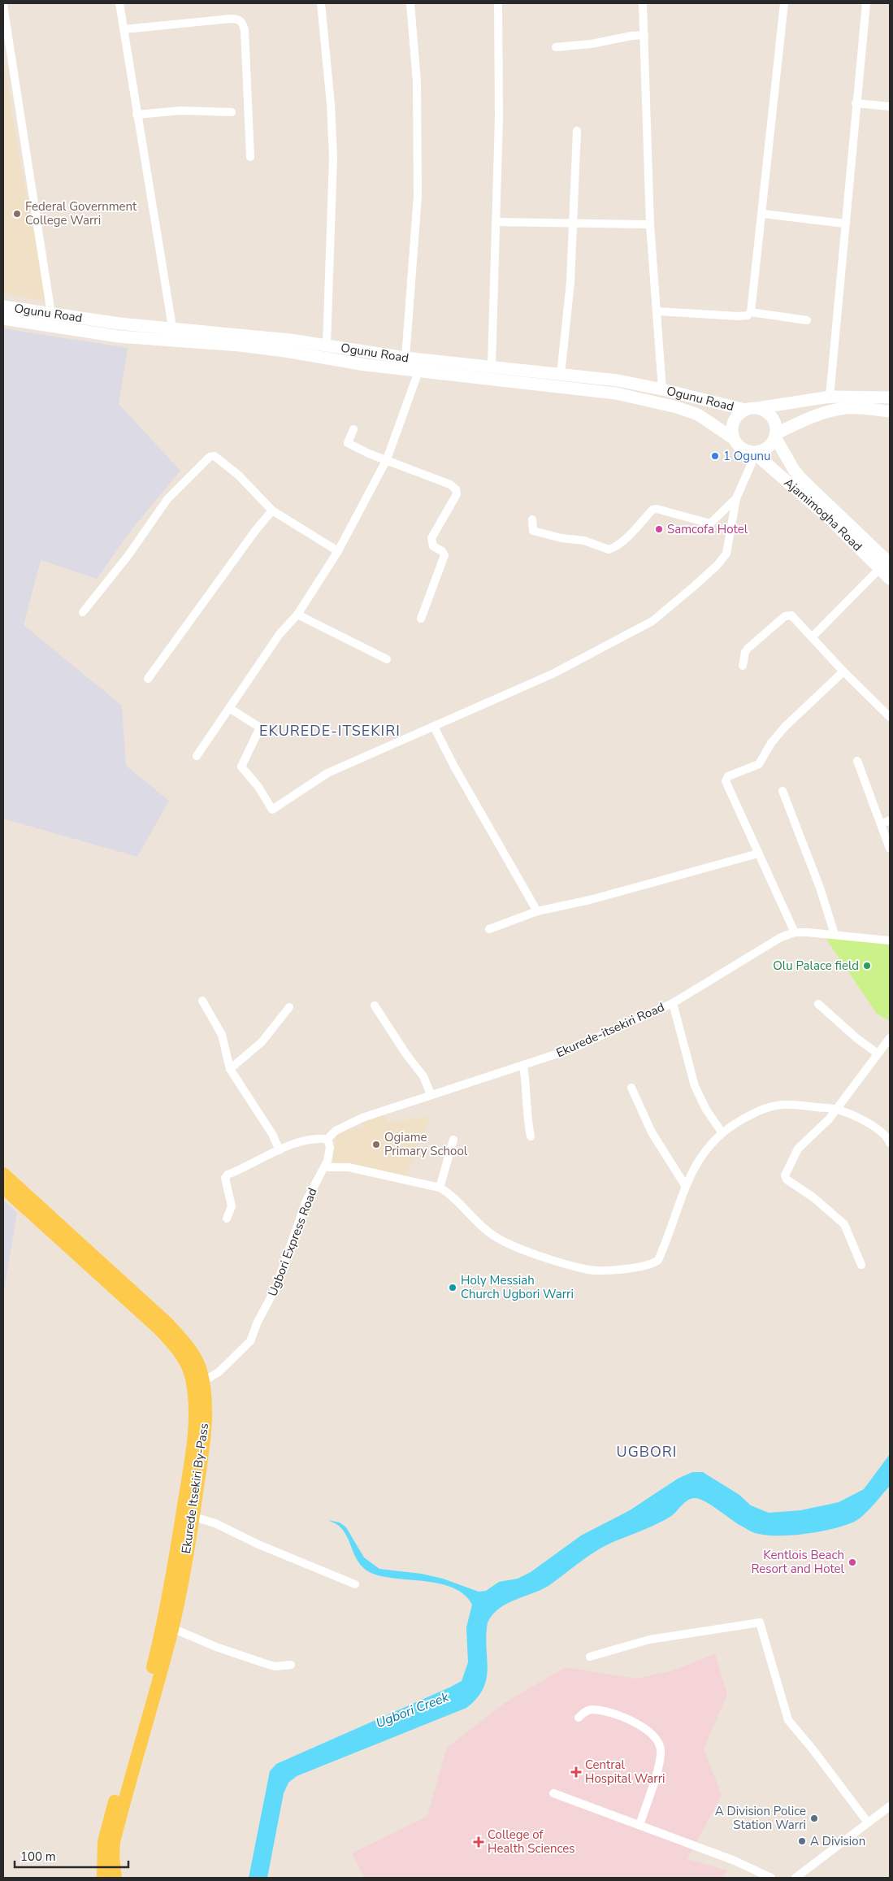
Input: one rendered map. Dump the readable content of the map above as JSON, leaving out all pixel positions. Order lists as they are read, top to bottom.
{
  "streets": {
    "main road": ["Ogunu Road", "Ajamimogha Road", "Ekurede Itsekiri By-Pass"],
    "street": ["Ekurede-itsekiri Road", "Ugbori Express Road"]
  },
  "crossings": [
    ["Ogunu Road", "Ajamimogha Road"],
    ["Ekurede-itsekiri Road", "Ugbori Express Road"],
    ["Ugbori Express Road", "Ekurede Itsekiri By-Pass"]
  ],
  "districts": ["EKUREDE-ITSEKIRI", "UGBORI"],
  "water": ["Ugbori Creek"],
  "places": {
    "other": [
      "Federal Government College Warri",
      "1 Ogunu",
      "Samcofa Hotel",
      "Olu Palace field",
      "Ogiame Primary School",
      "Holy Messiah Church Ugbori Warri",
      "Kentlois Beach Resort and Hotel",
      "A Division Police Station Warri",
      "A Division"
    ],
    "health": ["Central Hospital Warri", "College of Health Sciences"]
  },
  "scale_bar": "100 m"
}
